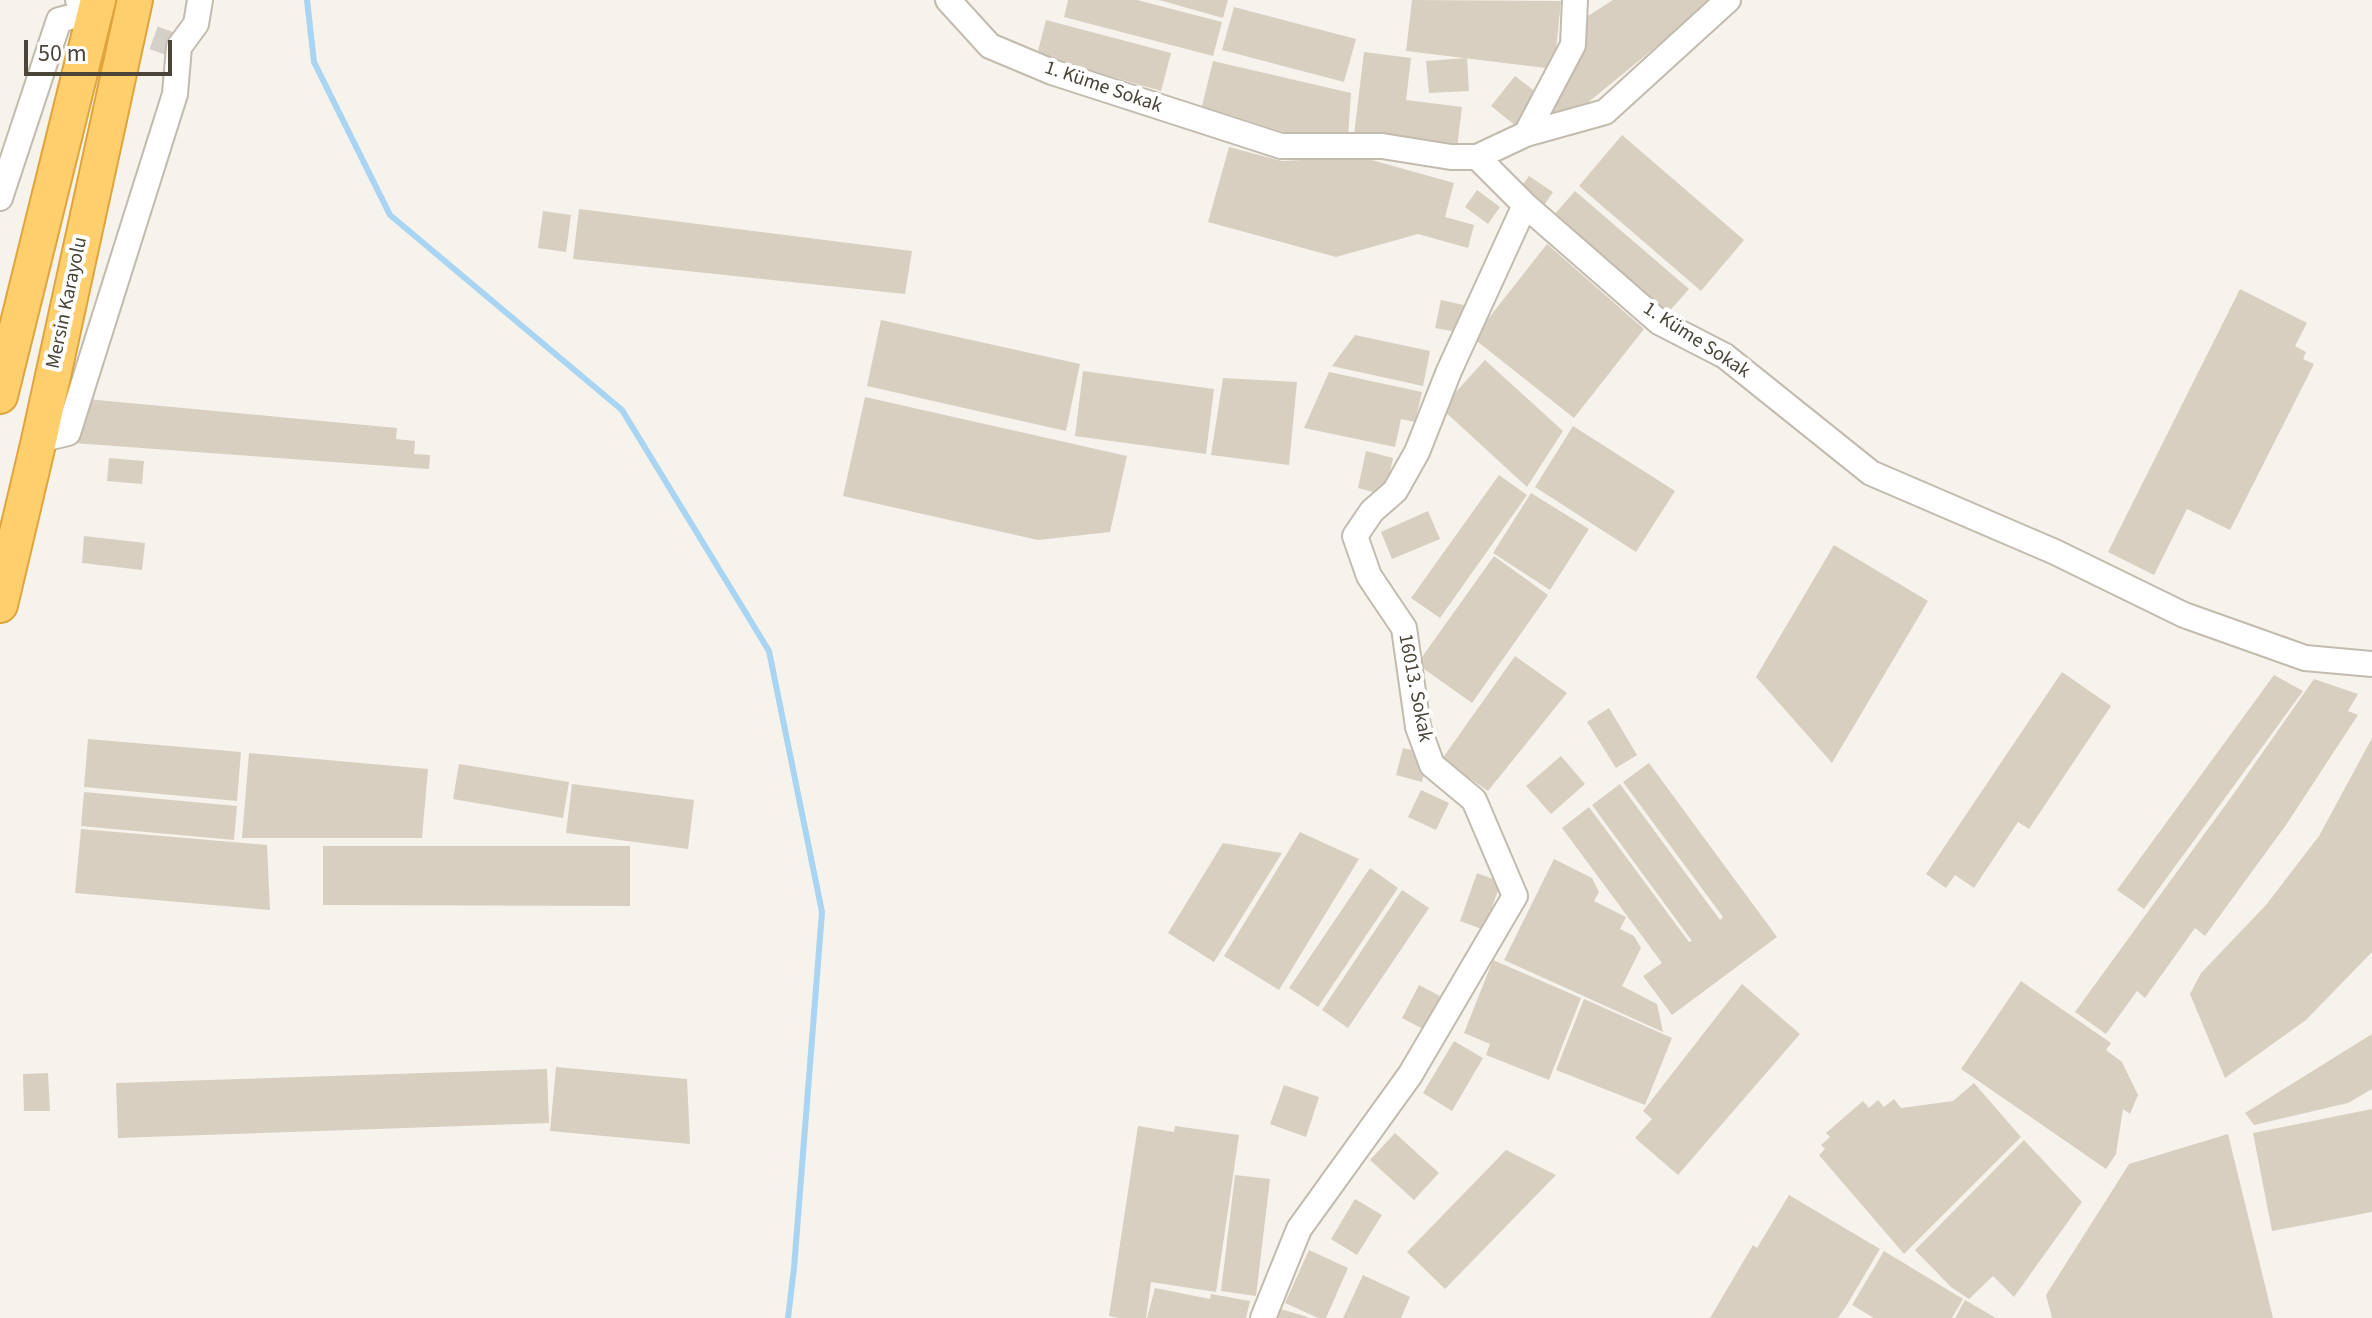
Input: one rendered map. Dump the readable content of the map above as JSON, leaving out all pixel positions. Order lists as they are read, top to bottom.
{
  "streets": {
    "highway": ["Mersin Karayolu"],
    "street": ["1. Küme Sokak", "16013. Sokak"]
  },
  "crossings": [
    ["1. Küme Sokak", "16013. Sokak"]
  ],
  "scale_bar": "50 m"
}
